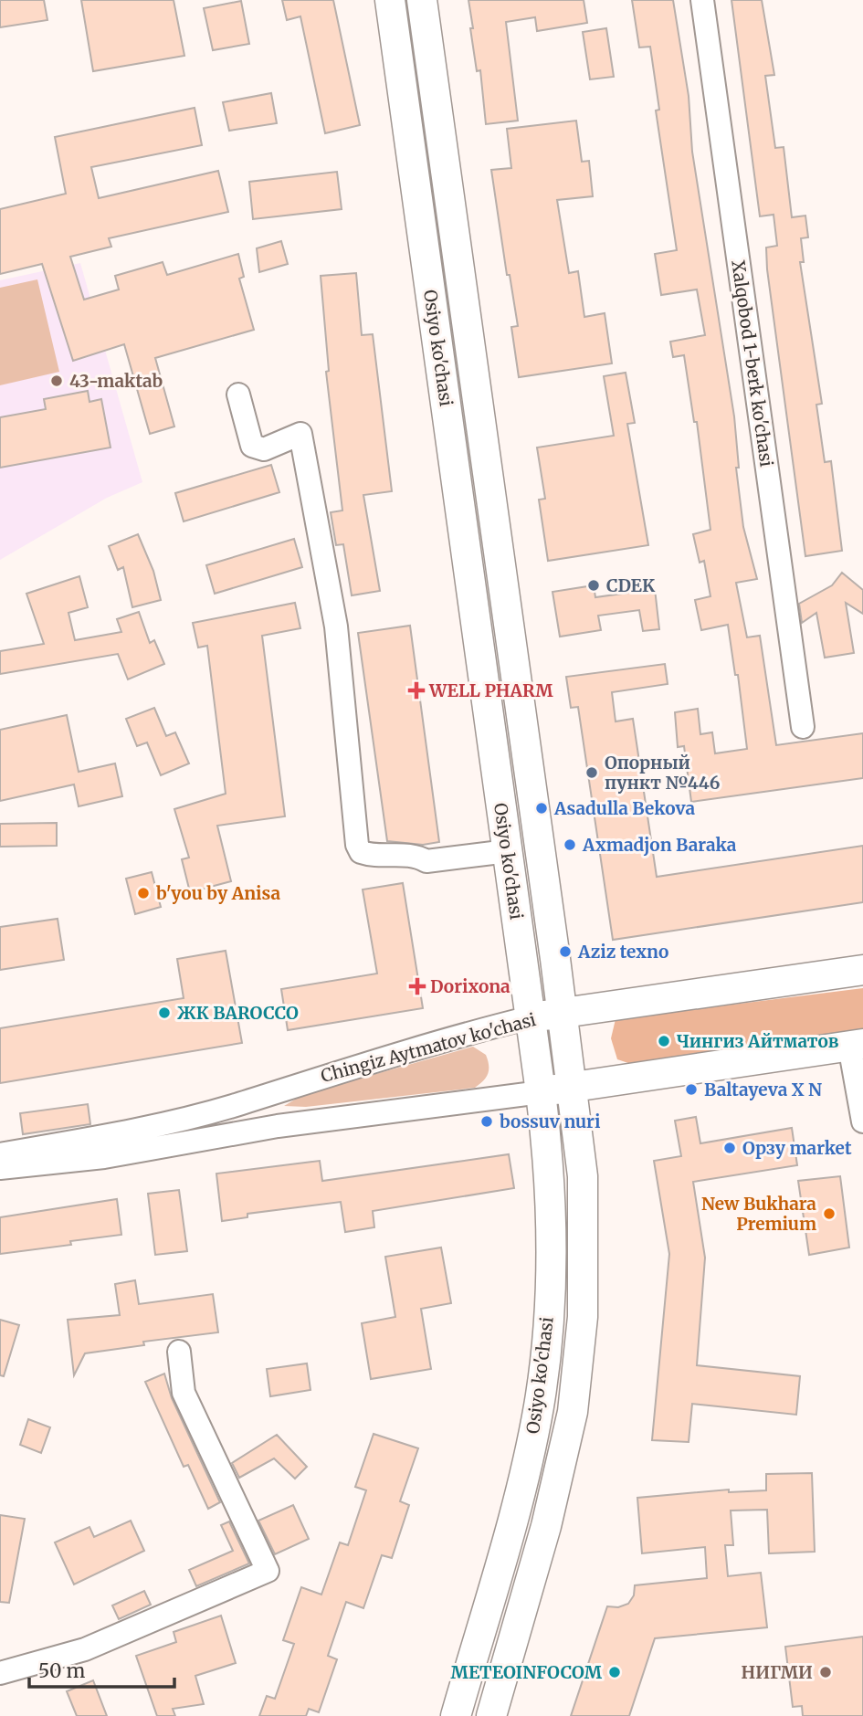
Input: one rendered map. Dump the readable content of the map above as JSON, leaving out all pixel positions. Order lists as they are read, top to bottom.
{
  "streets": {
    "main road": ["Osiyo ko'chasi", "Chingiz Aytmatov ko'chasi"],
    "street": ["Xalqobod 1-berk ko'chasi"]
  },
  "crossings": [
    ["Osiyo ko'chasi", "Chingiz Aytmatov ko'chasi"]
  ],
  "places": {
    "other": [
      "43-maktab",
      "CDEK",
      "Опорный пункт №446",
      "Asadulla Bekova",
      "Axmadjon Baraka",
      "b'you by Anisa",
      "Aziz texno",
      "ЖК BAROCCO",
      "Чингиз Айтматов",
      "Baltayeva X N",
      "bossuv nuri",
      "Орзу market",
      "New Bukhara Premium",
      "METEOINFOCOM",
      "НИГМИ"
    ],
    "health": ["WELL PHARM", "Dorixona"]
  },
  "scale_bar": "50 m"
}
